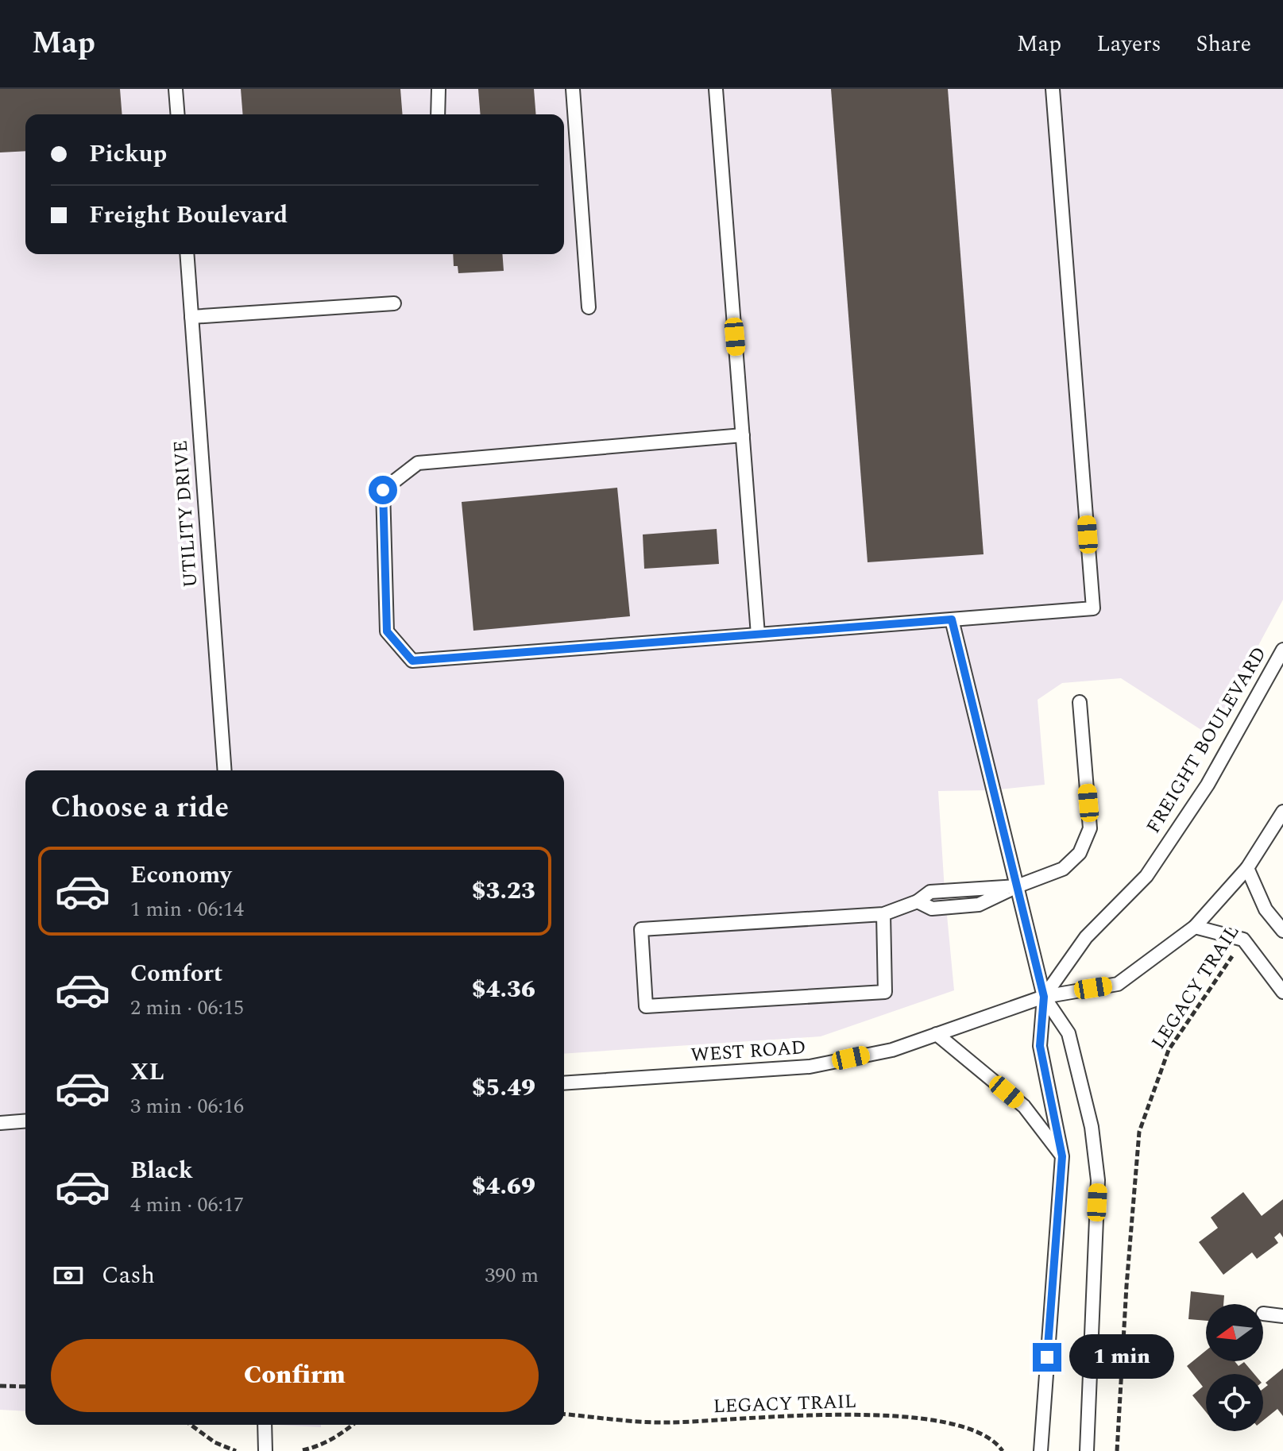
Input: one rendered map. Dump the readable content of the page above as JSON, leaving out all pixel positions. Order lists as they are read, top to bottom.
{
  "streets": {
    "lane": ["UTILITY DRIVE", "FREIGHT BOULEVARD", "WEST ROAD"],
    "path": ["LEGACY TRAIL"]
  },
  "crossings": [
    ["FREIGHT BOULEVARD", "WEST ROAD"]
  ],
  "north": "left",
  "page": {
    "header": "Map",
    "nav": ["Map", "Layers", "Share"],
    "banner": ["Pickup", "Freight Boulevard"],
    "heading": "Choose a ride",
    "list": [
      {
        "name": "Economy",
        "note": "1 min · 06:14",
        "value": "$3.23"
      },
      {
        "name": "Comfort",
        "note": "2 min · 06:15",
        "value": "$4.36"
      },
      {
        "name": "XL",
        "note": "3 min · 06:16",
        "value": "$5.49"
      },
      {
        "name": "Black",
        "note": "4 min · 06:17",
        "value": "$4.69"
      }
    ],
    "pay": ["Cash", "390 m"],
    "buttons": "Confirm",
    "bubble": "1 min"
  }
}
